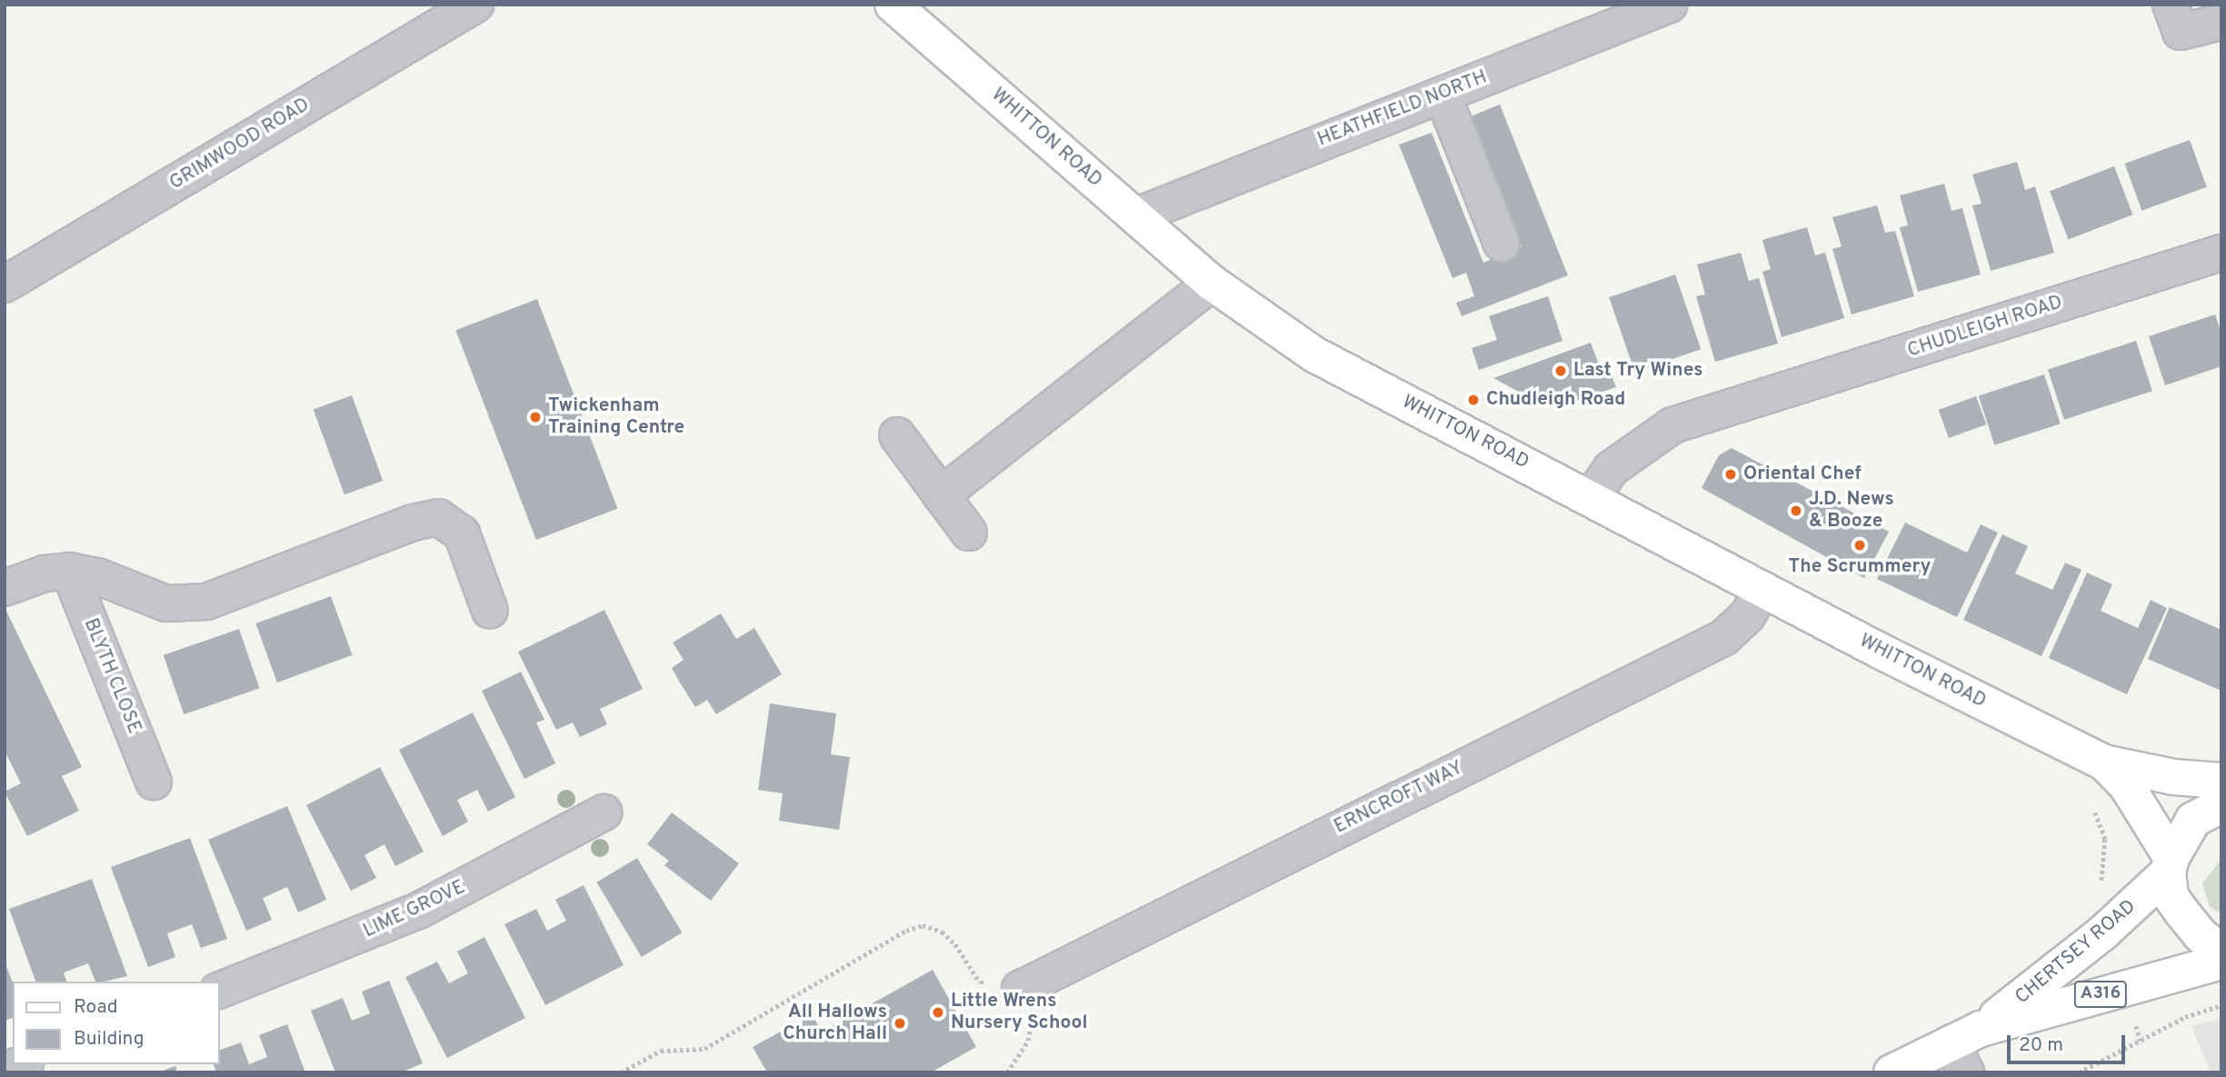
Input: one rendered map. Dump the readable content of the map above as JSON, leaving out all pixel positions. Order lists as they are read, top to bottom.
{
  "streets": {
    "main road": ["WHITTON ROAD", "CHERTSEY ROAD", "A316"],
    "street": [
      "HEATHFIELD NORTH",
      "GRIMWOOD ROAD",
      "CHUDLEIGH ROAD",
      "BLYTH CLOSE",
      "ERNCROFT WAY",
      "LIME GROVE"
    ]
  },
  "crossings": [
    ["HEATHFIELD NORTH", "WHITTON ROAD"],
    ["WHITTON ROAD", "CHUDLEIGH ROAD"],
    ["WHITTON ROAD", "ERNCROFT WAY"],
    ["WHITTON ROAD", "CHERTSEY ROAD"]
  ],
  "places": [
    "Last Try Wines",
    "Chudleigh Road",
    "Twickenham Training Centre",
    "Oriental Chef",
    "J.D. News & Booze",
    "The Scrummery",
    "Little Wrens Nursery School",
    "All Hallows Church Hall"
  ],
  "legend": ["Road", "Building"],
  "scale_bar": "20 m"
}
